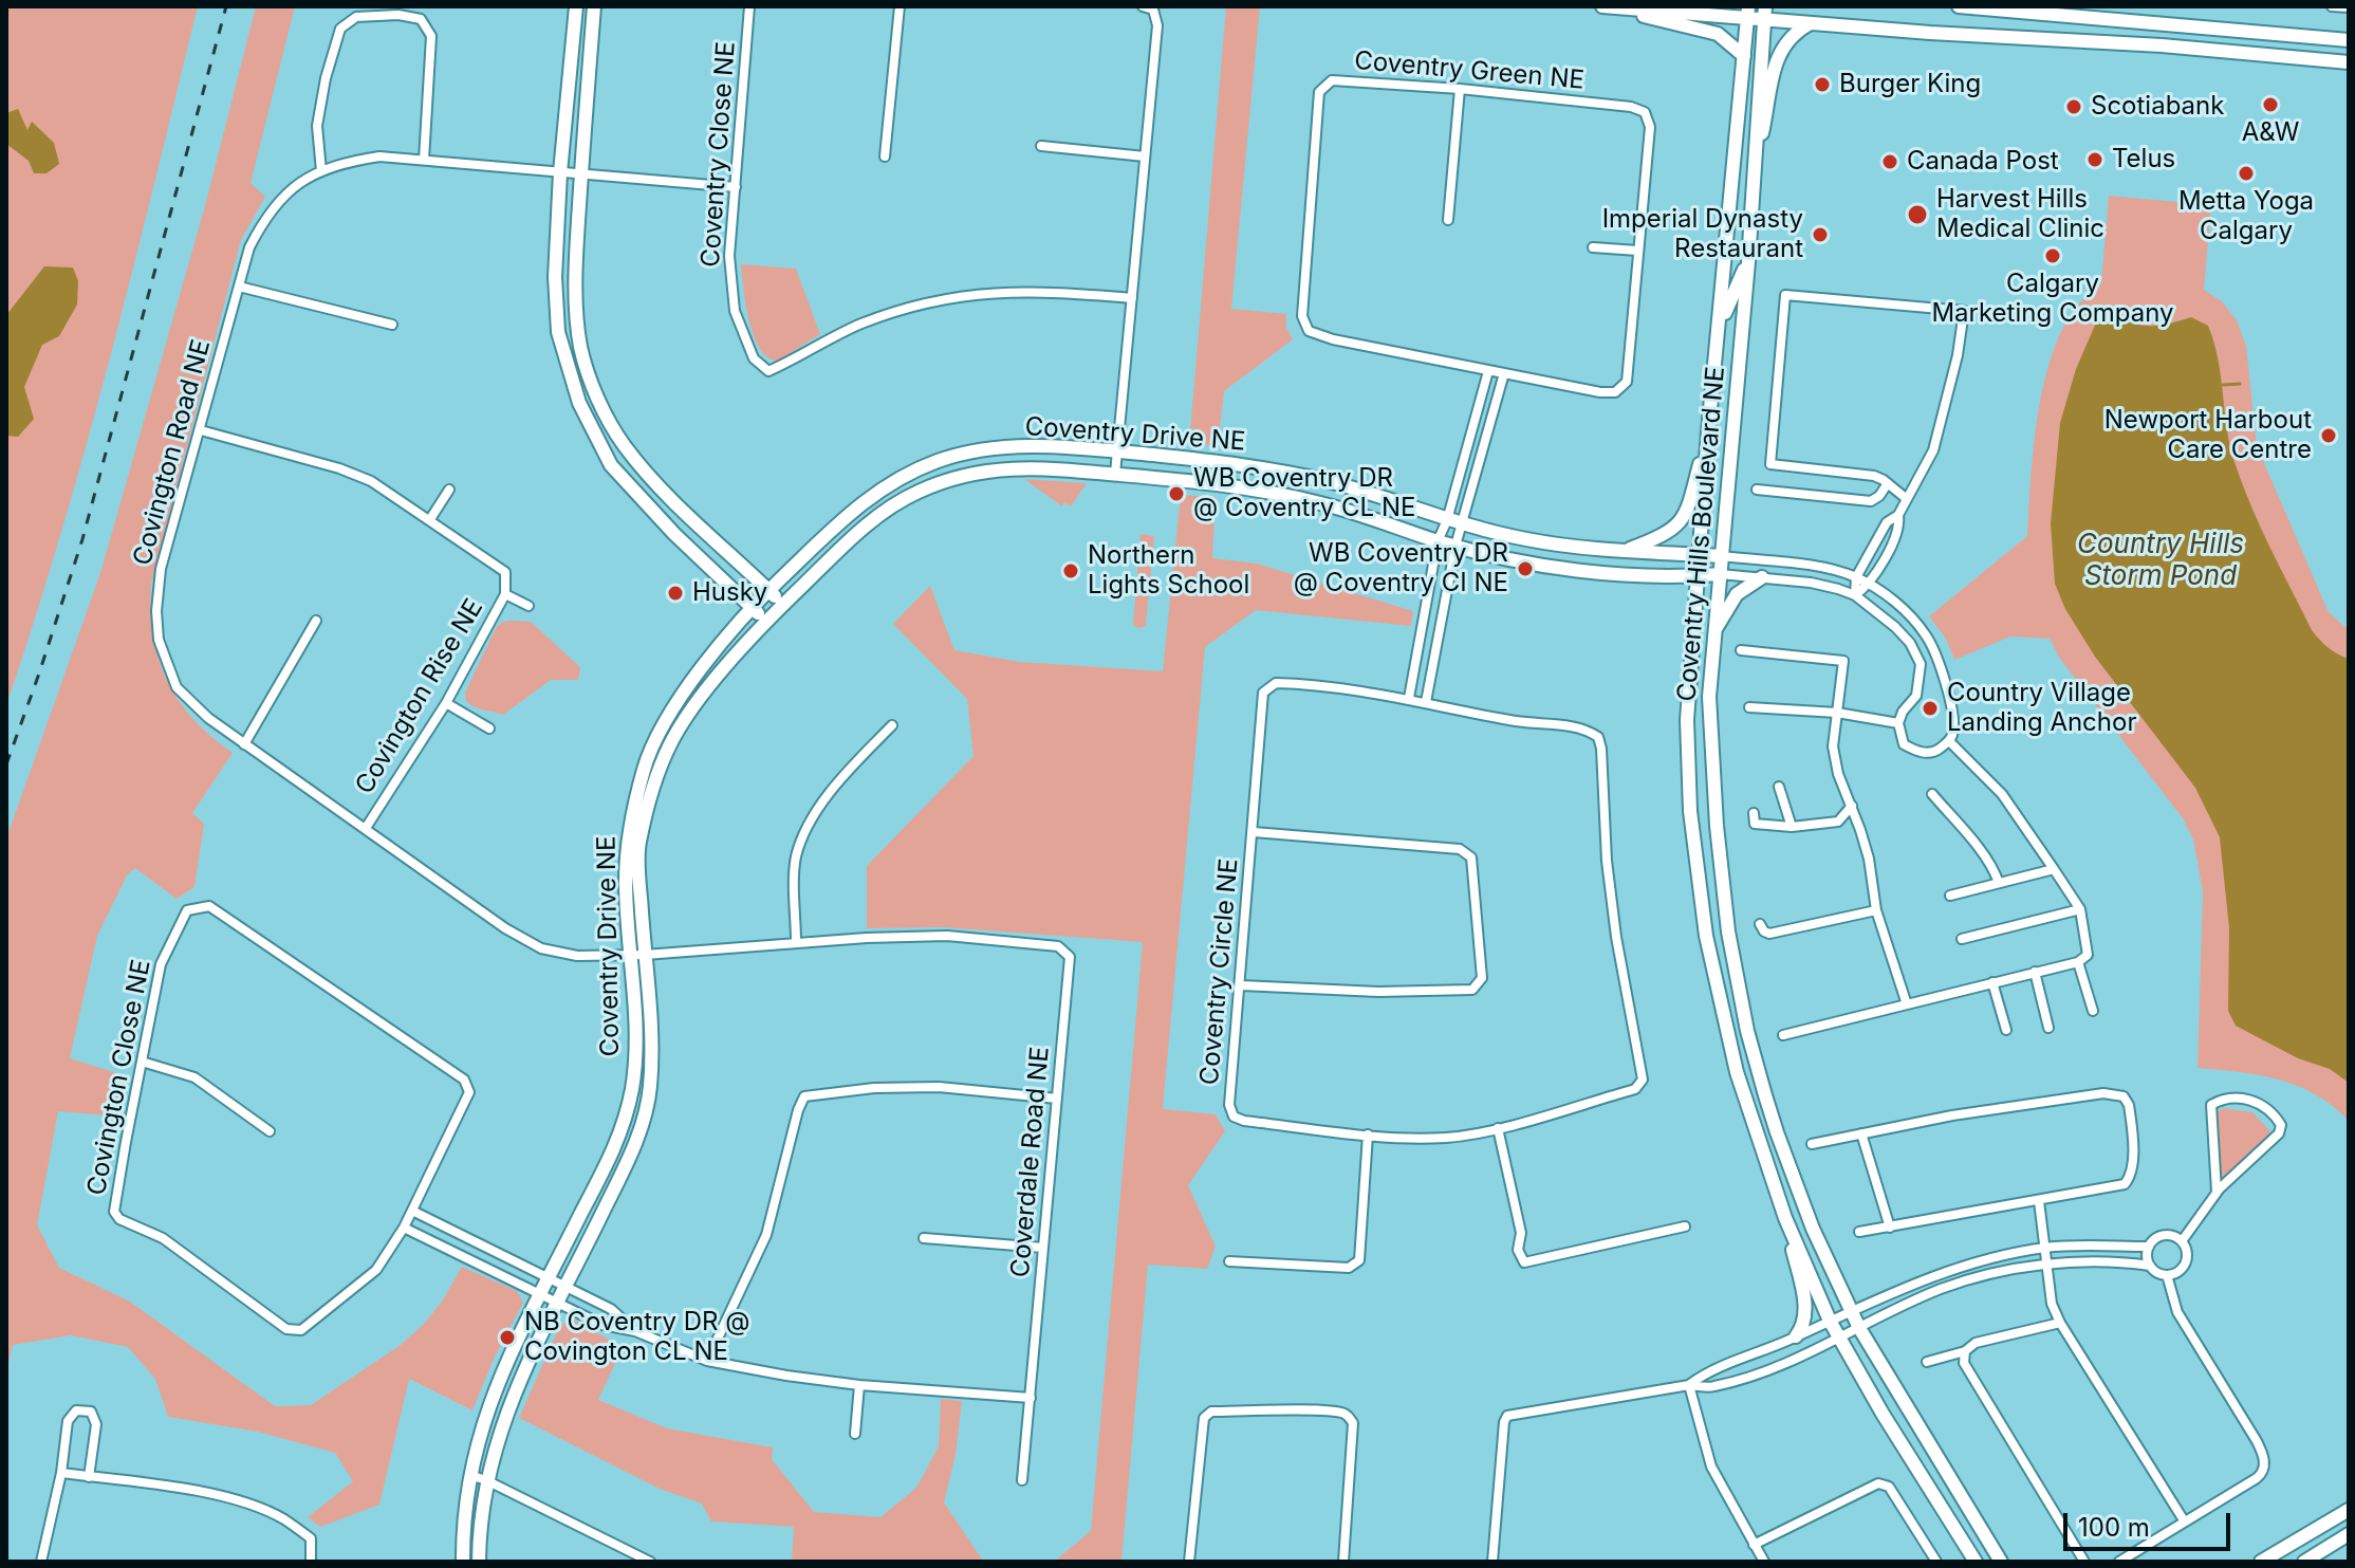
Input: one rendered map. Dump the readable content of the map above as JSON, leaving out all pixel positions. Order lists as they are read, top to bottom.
{
  "streets": {
    "street": [
      "Coventry Green NE",
      "Coventry Close NE",
      "Coventry Drive NE",
      "Covington Road NE",
      "Coventry Hills Boulevard NE",
      "Covington Rise NE",
      "Coventry Circle NE",
      "Covington Close NE",
      "Coverdale Road NE"
    ]
  },
  "crossings": [
    ["Coventry Close NE", "Covington Road NE"],
    ["Coventry Drive NE", "Covington Road NE"],
    ["Coventry Drive NE", "Coventry Hills Boulevard NE"],
    ["Coventry Drive NE", "Coverdale Road NE"],
    ["Covington Road NE", "Covington Rise NE"],
    ["Covington Road NE", "Coverdale Road NE"]
  ],
  "water": ["Country Hills Storm Pond"],
  "places": [
    "Burger King",
    "A&W",
    "Scotiabank",
    "Telus",
    "Canada Post",
    "Metta Yoga Calgary",
    "Harvest Hills Medical Clinic",
    "Imperial Dynasty Restaurant",
    "Calgary Marketing Company",
    "Newport Harbout Care Centre",
    "WB Coventry DR @ Coventry CL NE",
    "WB Coventry DR @ Coventry CI NE",
    "Northern Lights School",
    "Husky",
    "Country Village Landing Anchor",
    "NB Coventry DR @ Covington CL NE"
  ],
  "scale_bar": "100 m"
}
